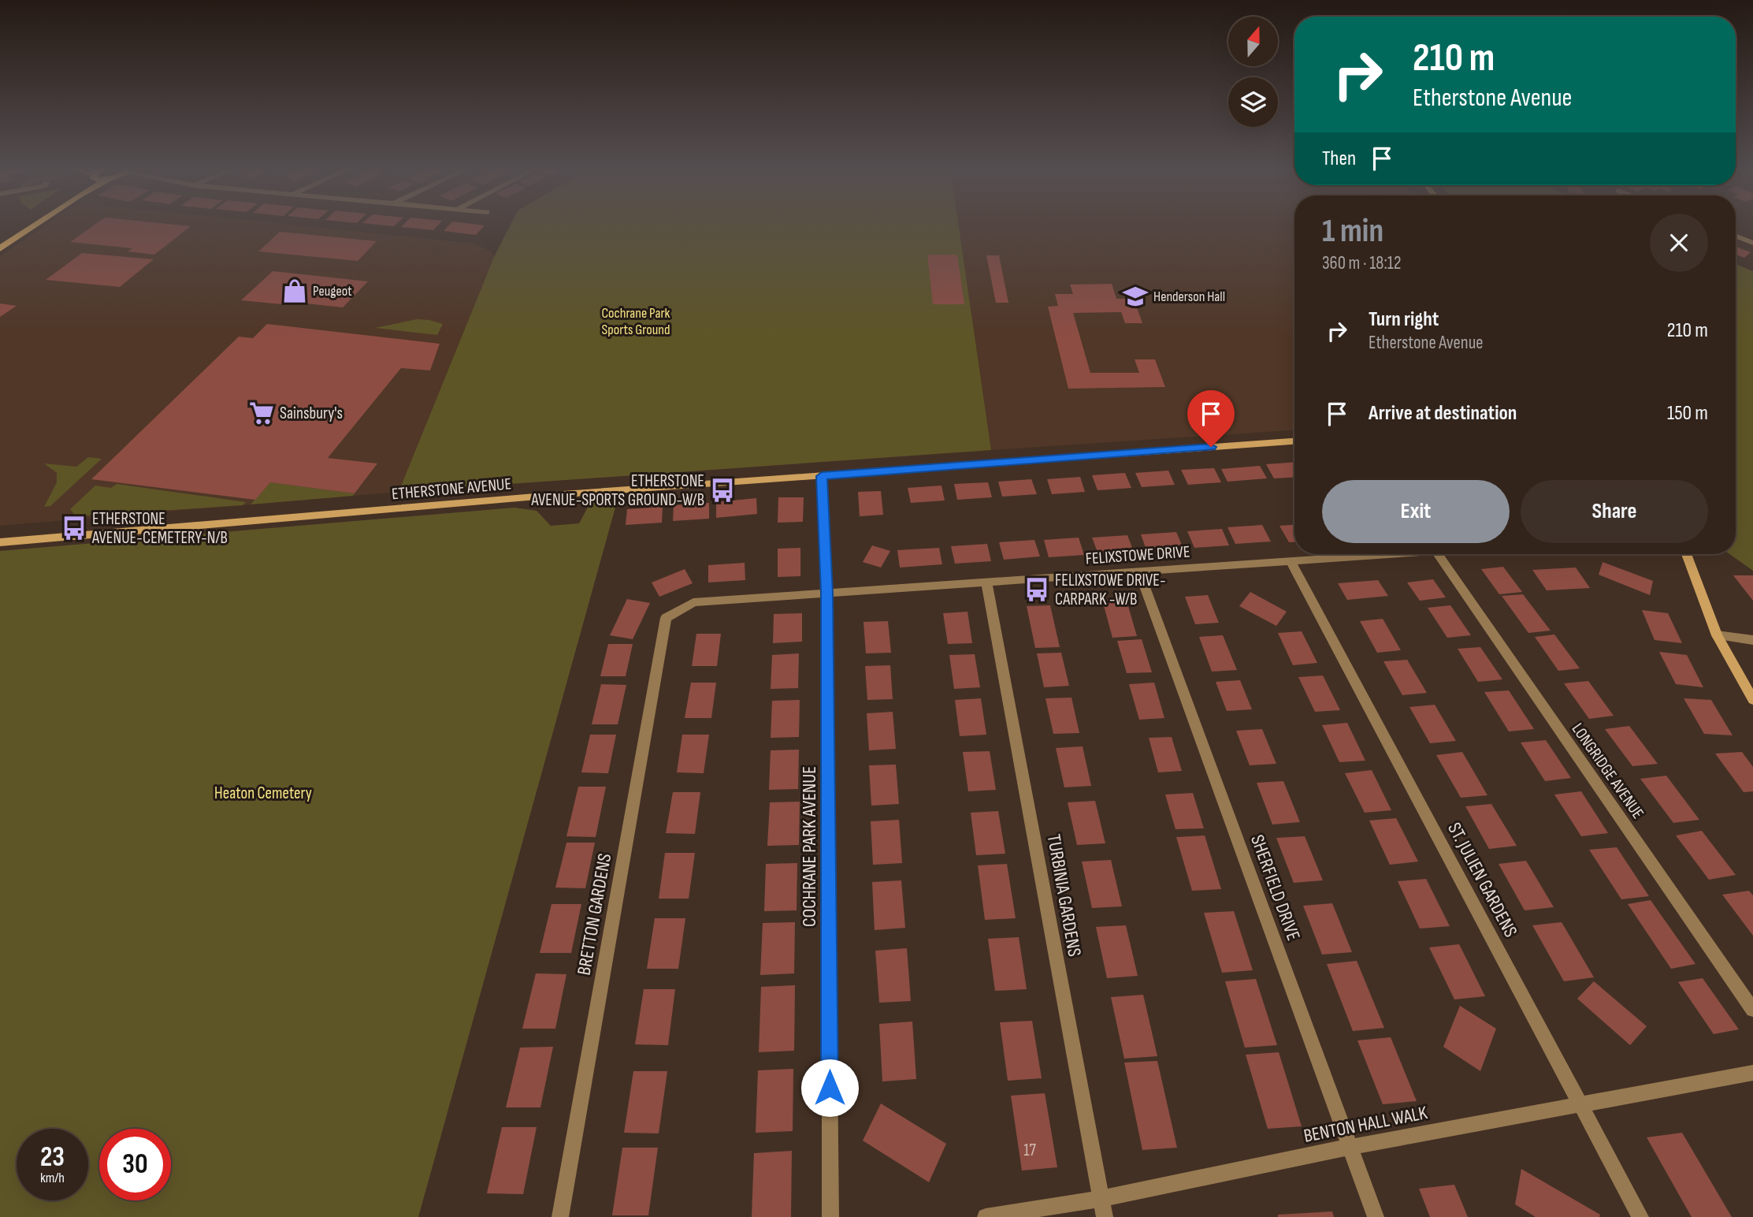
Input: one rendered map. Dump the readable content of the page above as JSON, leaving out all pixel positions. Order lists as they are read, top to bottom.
{
  "streets": {
    "street": [
      "ETHERSTONE AVENUE",
      "FELIXSTOWE DRIVE",
      "LONGRIDGE AVENUE",
      "COCHRANE PARK AVENUE",
      "ST. JULIEN GARDENS",
      "SHERFIELD DRIVE",
      "TURBINIA GARDENS",
      "BRETTON GARDENS",
      "BENTON HALL WALK"
    ]
  },
  "crossings": [
    ["ETHERSTONE AVENUE", "COCHRANE PARK AVENUE"],
    ["FELIXSTOWE DRIVE", "COCHRANE PARK AVENUE"],
    ["FELIXSTOWE DRIVE", "ST. JULIEN GARDENS"],
    ["FELIXSTOWE DRIVE", "SHERFIELD DRIVE"],
    ["FELIXSTOWE DRIVE", "TURBINIA GARDENS"],
    ["FELIXSTOWE DRIVE", "BRETTON GARDENS"],
    ["ST. JULIEN GARDENS", "BENTON HALL WALK"],
    ["SHERFIELD DRIVE", "BENTON HALL WALK"],
    ["TURBINIA GARDENS", "BENTON HALL WALK"]
  ],
  "parks": ["Cochrane Park Sports Ground", "Heaton Cemetery"],
  "places": {
    "shop": ["Peugeot"],
    "school or university": ["Henderson Hall"],
    "supermarket": ["Sainsbury's"],
    "bus stop": ["ETHERSTONE AVENUE-SPORTS GROUND-W/B", "ETHERSTONE AVENUE-CEMETERY-N/B", "FELIXSTOWE DRIVE- CARPARK -W/B"]
  },
  "house_numbers": ["17"],
  "north": "top",
  "page": {
    "turn": ["210 m", "Etherstone Avenue"],
    "then": "Then",
    "heading": ["1 min", "360 m · 18:12"],
    "list": [
      {
        "name": "Turn right",
        "note": "Etherstone Avenue",
        "value": "210 m"
      },
      {
        "name": "Arrive at destination",
        "value": "150 m"
      }
    ],
    "buttons": ["Exit", "Share"],
    "speed": "23 km/h",
    "limit": "30"
  }
}
